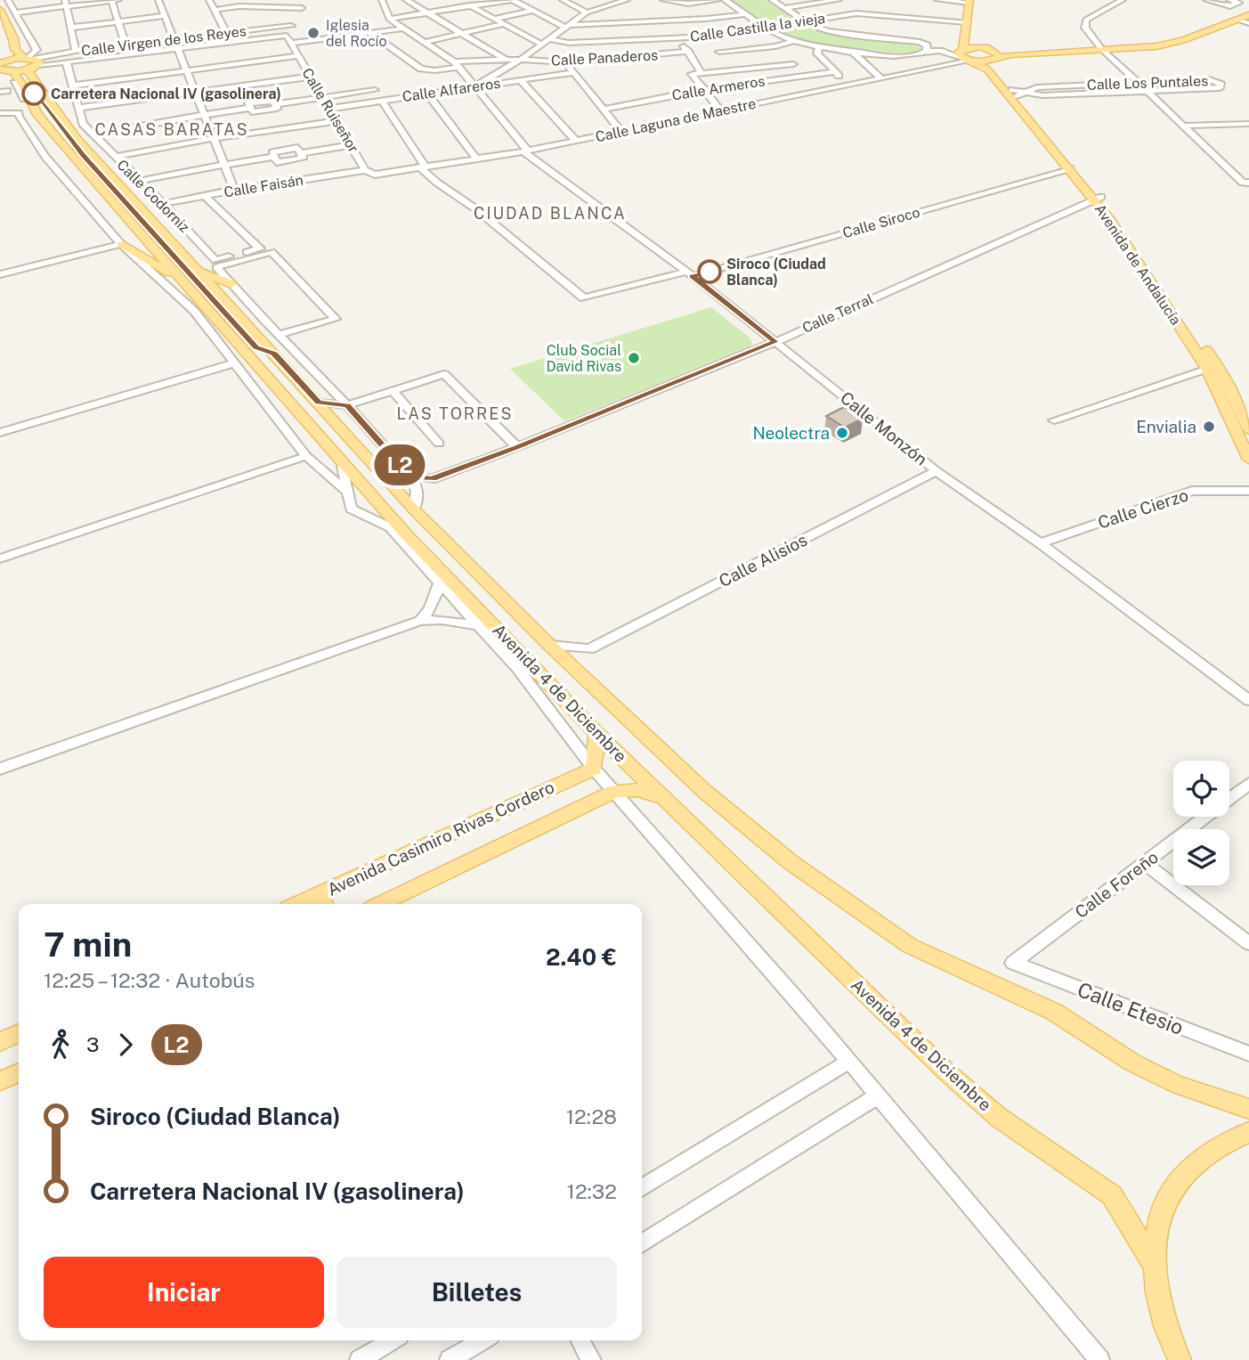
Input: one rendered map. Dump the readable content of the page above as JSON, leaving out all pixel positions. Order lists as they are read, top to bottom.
{
  "streets": {
    "main road": ["Avenida de Andalucía", "Avenida 4 de Diciembre", "Avenida Casimiro Rivas Cordero"],
    "street": [
      "Calle Castilla la vieja",
      "Calle Virgen de los Reyes",
      "Calle Panaderos",
      "Calle Los Puntales",
      "Calle Armeros",
      "Calle Alfareros",
      "Calle Ruiseñor",
      "Calle Laguna de Maestre",
      "Calle Faisán",
      "Calle Codorniz",
      "Calle Siroco",
      "Calle Terral",
      "Calle Monzón",
      "Calle Cierzo",
      "Calle Alisios",
      "Calle Foreño",
      "Calle Etesio"
    ]
  },
  "crossings": [
    ["Calle Castilla la vieja", "Avenida de Andalucía"],
    ["Calle Virgen de los Reyes", "Avenida 4 de Diciembre"],
    ["Calle Panaderos", "Calle Monzón"],
    ["Calle Alfareros", "Calle Ruiseñor"],
    ["Calle Alfareros", "Calle Monzón"],
    ["Calle Ruiseñor", "Calle Laguna de Maestre"],
    ["Calle Ruiseñor", "Calle Faisán"],
    ["Calle Laguna de Maestre", "Calle Siroco"],
    ["Calle Laguna de Maestre", "Avenida de Andalucía"],
    ["Calle Laguna de Maestre", "Calle Monzón"],
    ["Calle Faisán", "Calle Codorniz"],
    ["Calle Siroco", "Avenida de Andalucía"],
    ["Calle Siroco", "Calle Monzón"],
    ["Avenida de Andalucía", "Calle Terral"],
    ["Calle Terral", "Calle Monzón"],
    ["Calle Monzón", "Calle Cierzo"],
    ["Calle Monzón", "Calle Alisios"],
    ["Calle Alisios", "Avenida 4 de Diciembre"],
    ["Calle Foreño", "Calle Etesio"]
  ],
  "districts": ["CASAS BARATAS", "CIUDAD BLANCA", "LAS TORRES"],
  "places": [
    "Iglesia del Rocío",
    "Carretera Nacional IV (gasolinera)",
    "Siroco (Ciudad Blanca)",
    "Club Social David Rivas",
    "Envialia",
    "Neolectra"
  ],
  "lines": ["bus line L2"],
  "page": {
    "on_map": "L2",
    "heading": ["7 min", "12:25 – 12:32 · Autobús", "2.40 €"],
    "legs": ["3", "L2"],
    "list": [
      {
        "name": "Siroco (Ciudad Blanca)",
        "value": "12:28"
      },
      {
        "name": "Carretera Nacional IV (gasolinera)",
        "value": "12:32"
      }
    ],
    "buttons": ["Iniciar", "Billetes"]
  }
}
